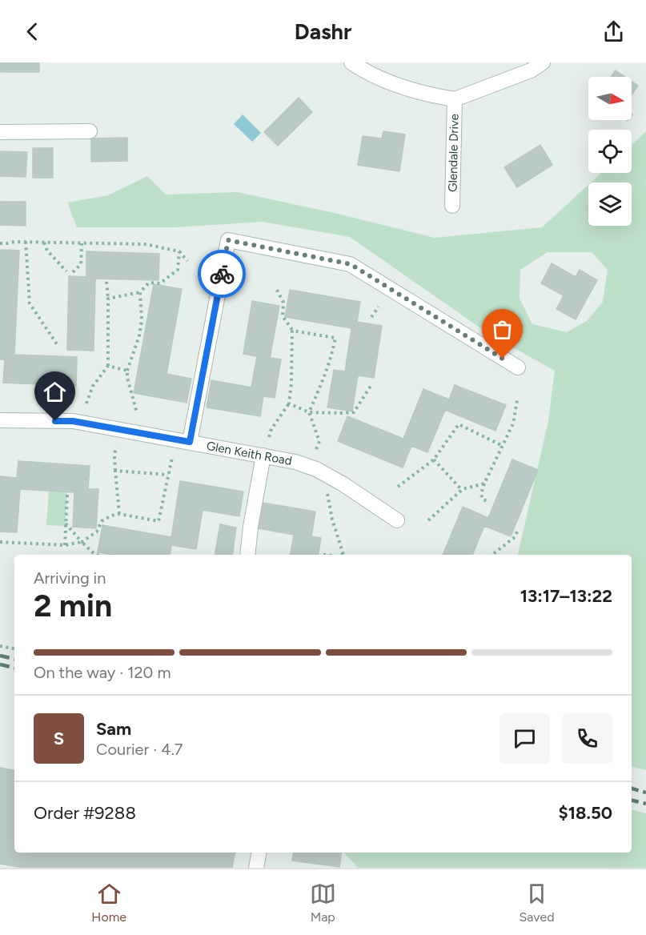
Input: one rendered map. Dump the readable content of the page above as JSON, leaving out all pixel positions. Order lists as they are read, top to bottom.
{
  "streets": {
    "street": ["Glendale Drive", "Glen Keith Road"]
  },
  "north": "right",
  "page": {
    "header": "Dashr",
    "heading": ["2 min", "Arriving in", "13:17–13:22"],
    "panel": [
      "Sam",
      "Courier · 4.7",
      "Order #9288",
      "$18.50"
    ],
    "bar": "On the way · 120 m",
    "round": "S",
    "tabs": ["Home", "Map", "Saved"]
  }
}
